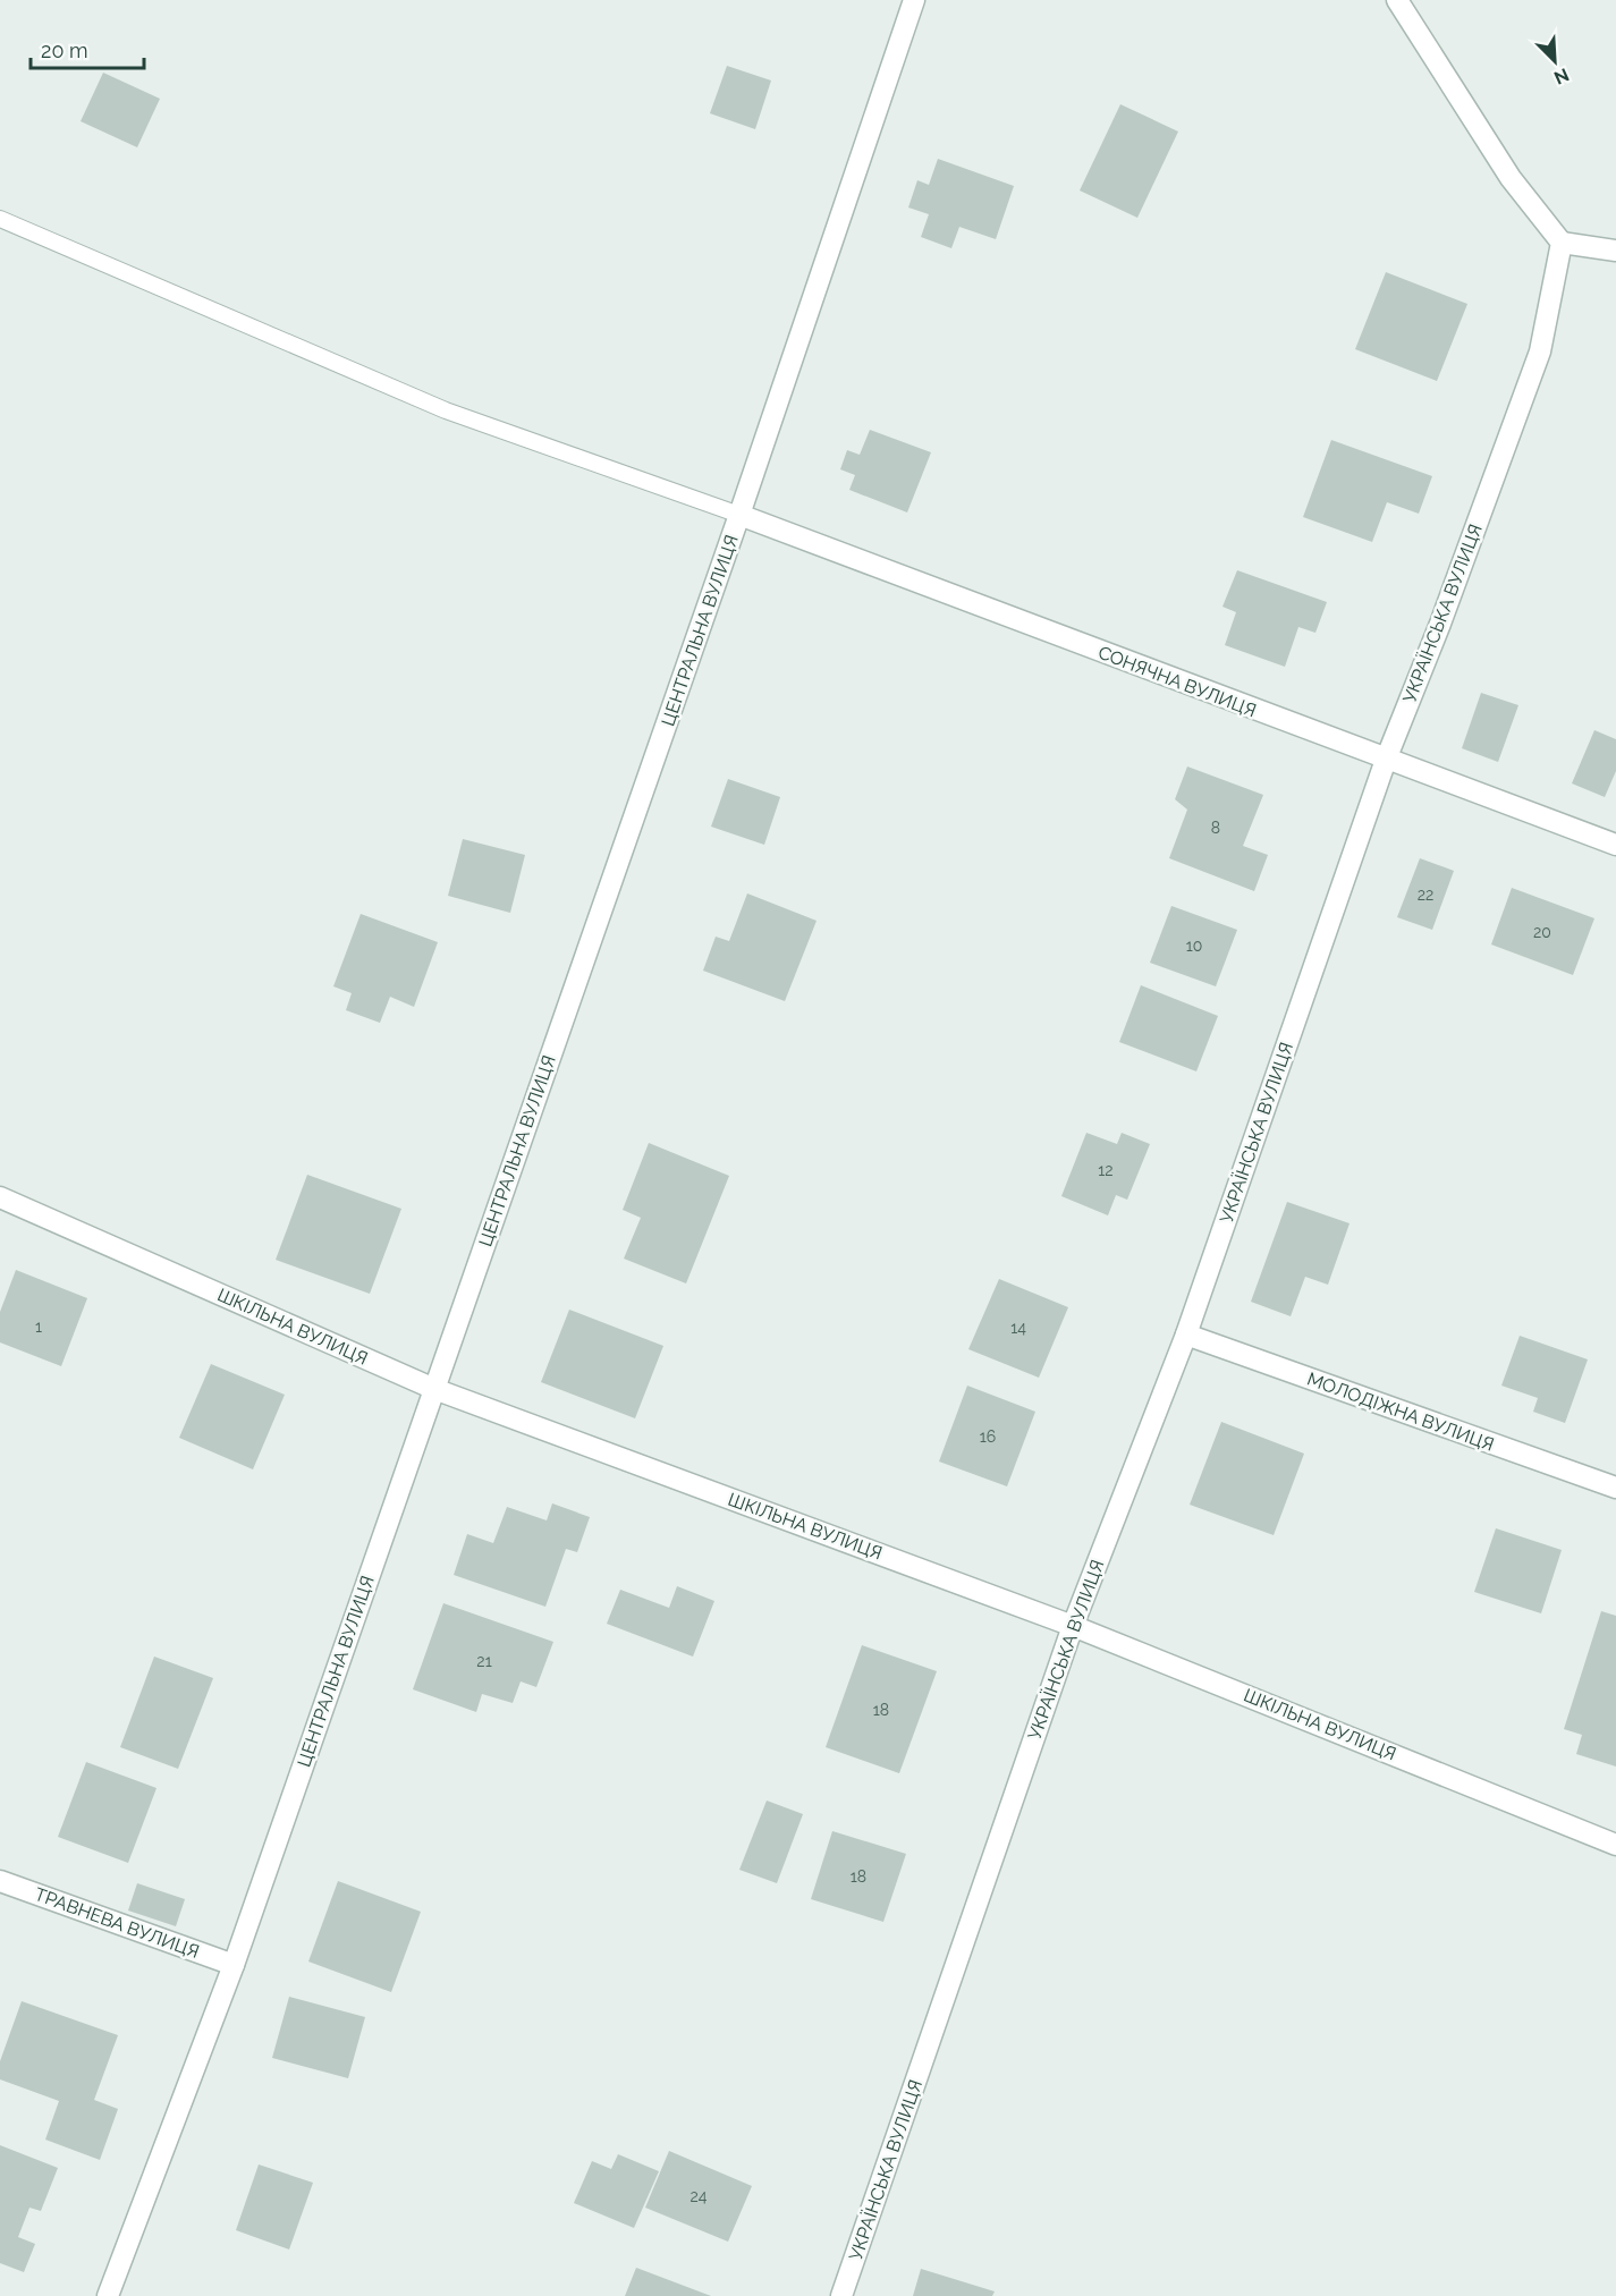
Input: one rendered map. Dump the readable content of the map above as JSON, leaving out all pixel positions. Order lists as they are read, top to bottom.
{
  "streets": {
    "street": [
      "УКРАЇНСЬКА ВУЛИЦЯ",
      "ЦЕНТРАЛЬНА ВУЛИЦЯ",
      "СОНЯЧНА ВУЛИЦЯ",
      "ШКІЛЬНА ВУЛИЦЯ",
      "МОЛОДІЖНА ВУЛИЦЯ",
      "ТРАВНЕВА ВУЛИЦЯ"
    ]
  },
  "crossings": [
    ["УКРАЇНСЬКА ВУЛИЦЯ", "СОНЯЧНА ВУЛИЦЯ"],
    ["УКРАЇНСЬКА ВУЛИЦЯ", "ШКІЛЬНА ВУЛИЦЯ"],
    ["УКРАЇНСЬКА ВУЛИЦЯ", "МОЛОДІЖНА ВУЛИЦЯ"],
    ["ЦЕНТРАЛЬНА ВУЛИЦЯ", "СОНЯЧНА ВУЛИЦЯ"],
    ["ЦЕНТРАЛЬНА ВУЛИЦЯ", "ШКІЛЬНА ВУЛИЦЯ"],
    ["ЦЕНТРАЛЬНА ВУЛИЦЯ", "ТРАВНЕВА ВУЛИЦЯ"]
  ],
  "house_numbers": [
    "8",
    "22",
    "20",
    "10",
    "12",
    "1",
    "14",
    "16",
    "21",
    "18",
    "18",
    "24"
  ],
  "scale_bar": "20 m",
  "north": "bottom right"
}
